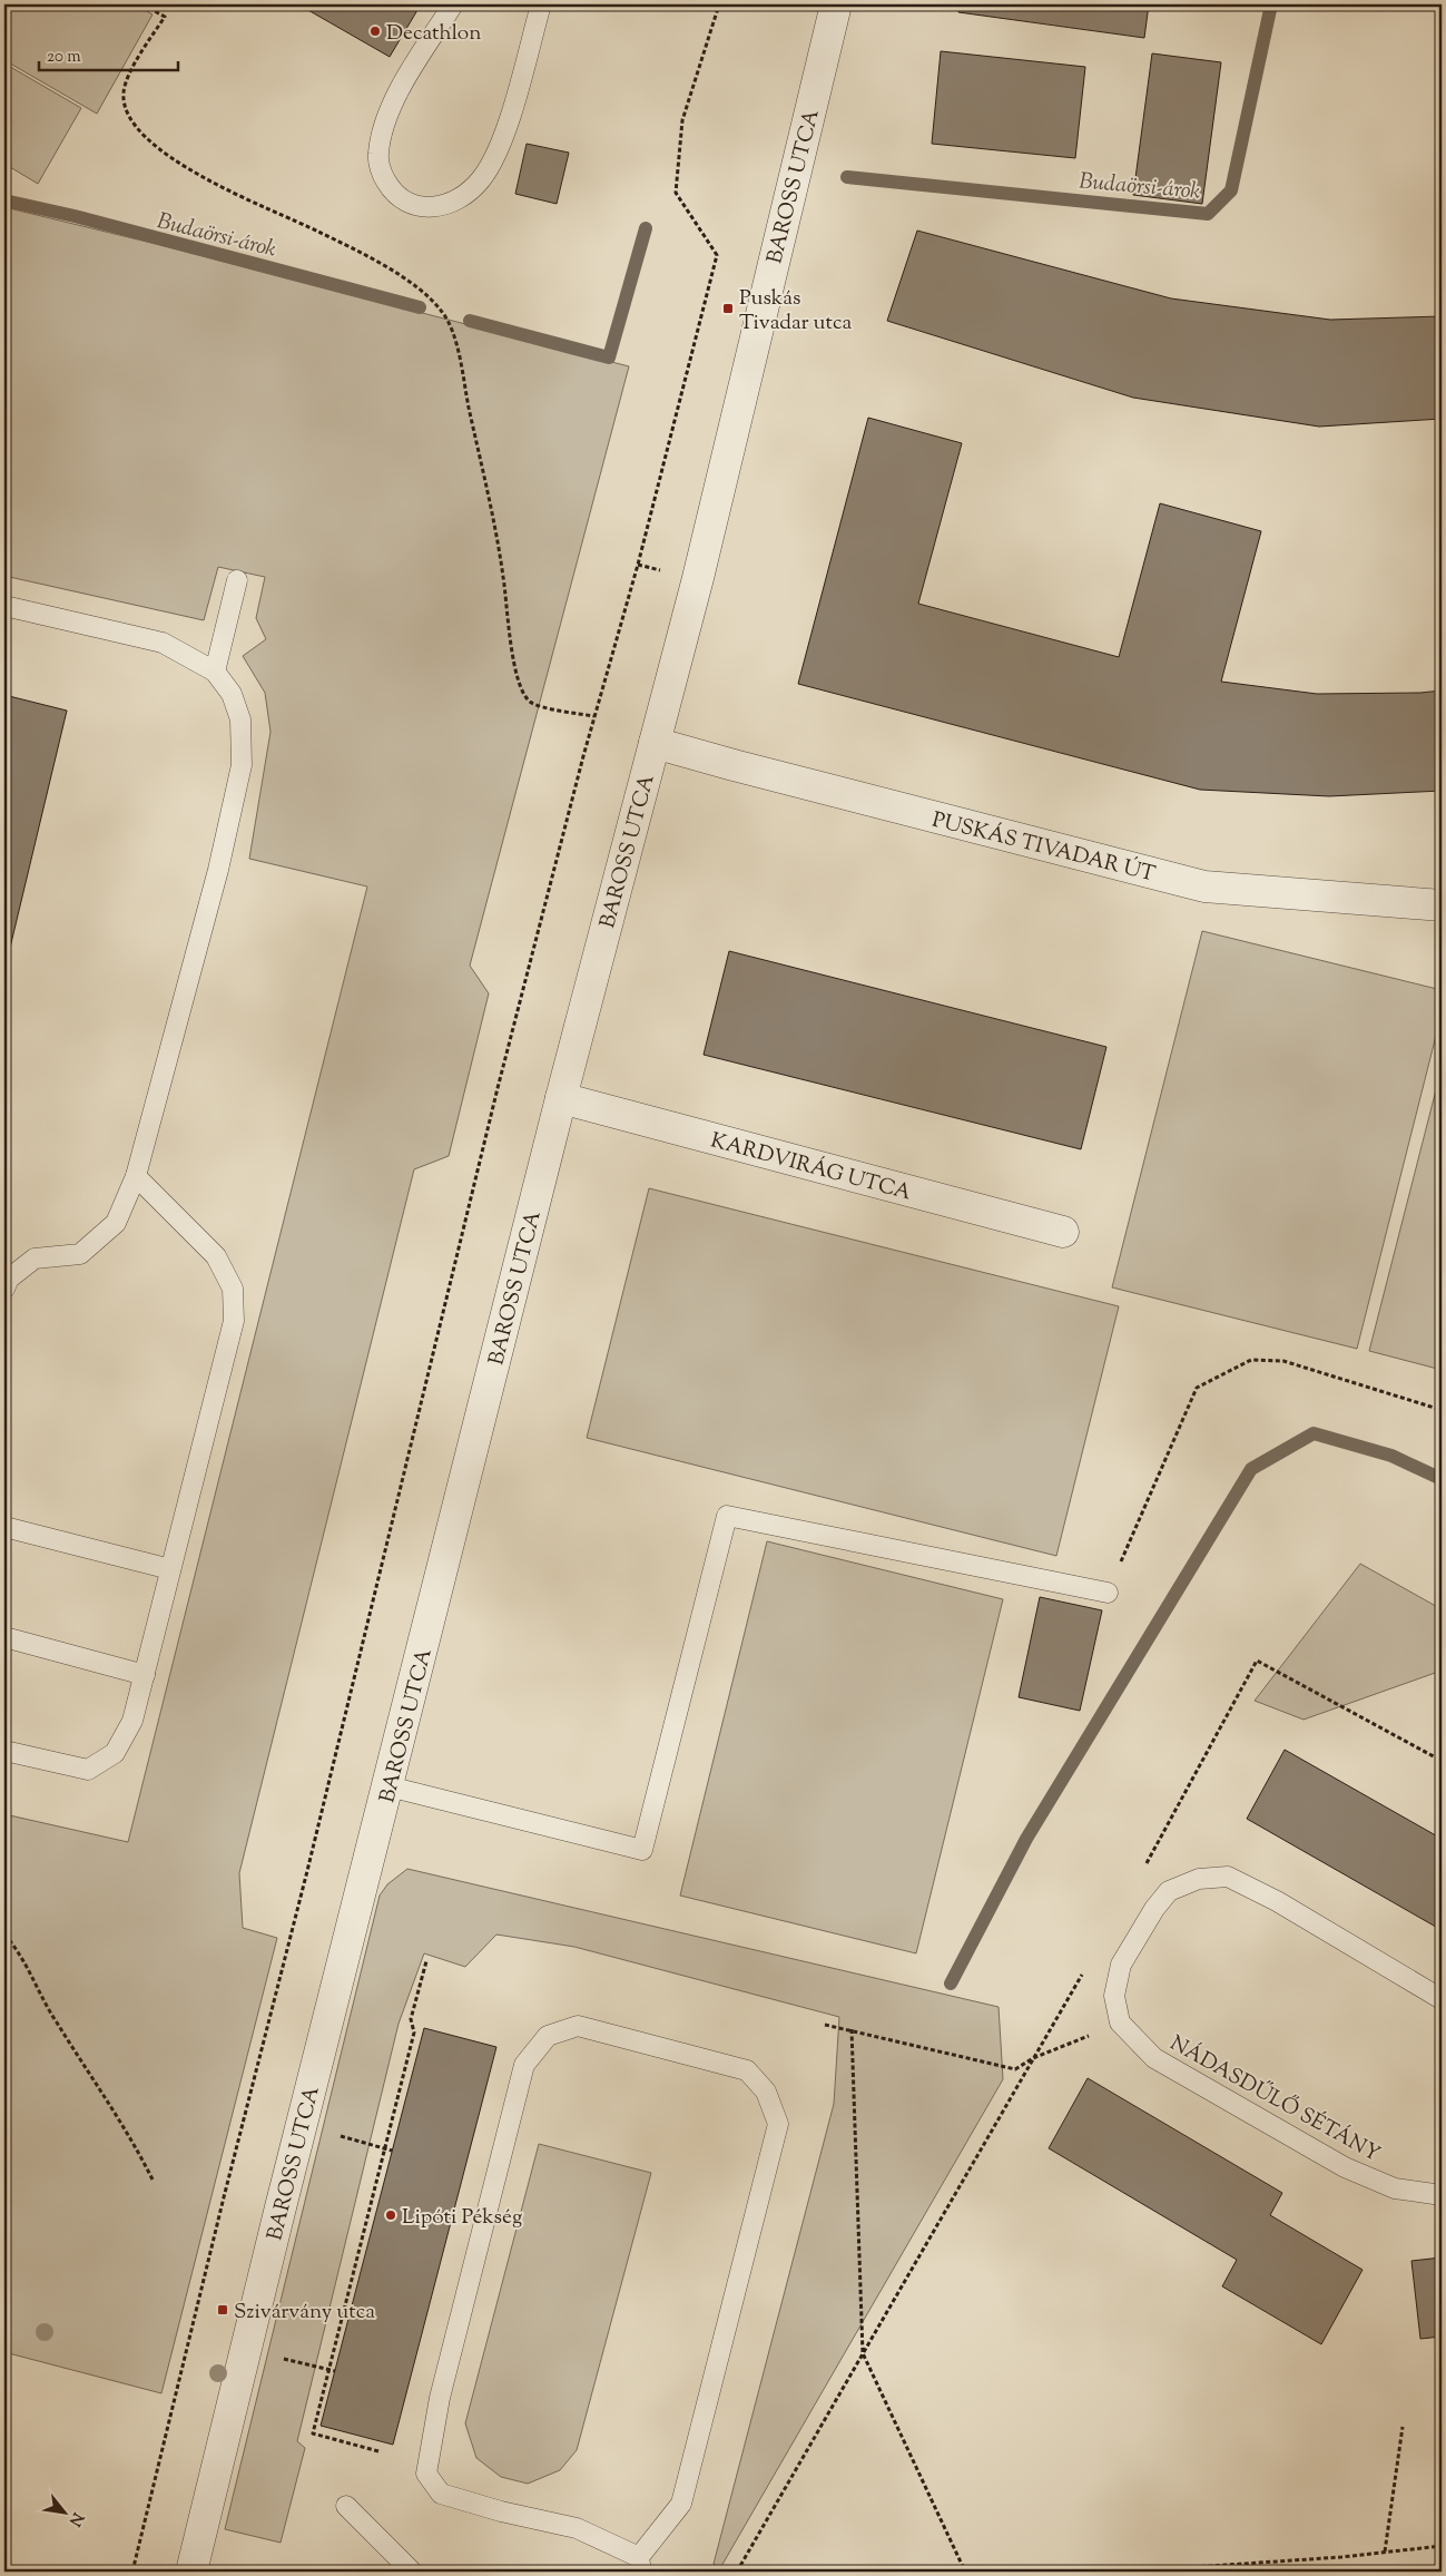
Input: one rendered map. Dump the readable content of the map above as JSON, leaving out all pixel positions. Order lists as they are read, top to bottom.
{
  "streets": {
    "street": ["BAROSS UTCA", "PUSKÁS TIVADAR ÚT", "KARDVIRÁG UTCA"],
    "lane": ["NÁDASDŰLŐ SÉTÁNY"]
  },
  "crossings": [
    ["BAROSS UTCA", "PUSKÁS TIVADAR ÚT"],
    ["BAROSS UTCA", "KARDVIRÁG UTCA"]
  ],
  "water": ["Budaörsi-árok"],
  "places": {
    "other": ["Decathlon", "Lipóti Pékség"],
    "transit": ["Puskás Tivadar utca", "Szivárvány utca"]
  },
  "scale_bar": "20 m",
  "north": "bottom right"
}
